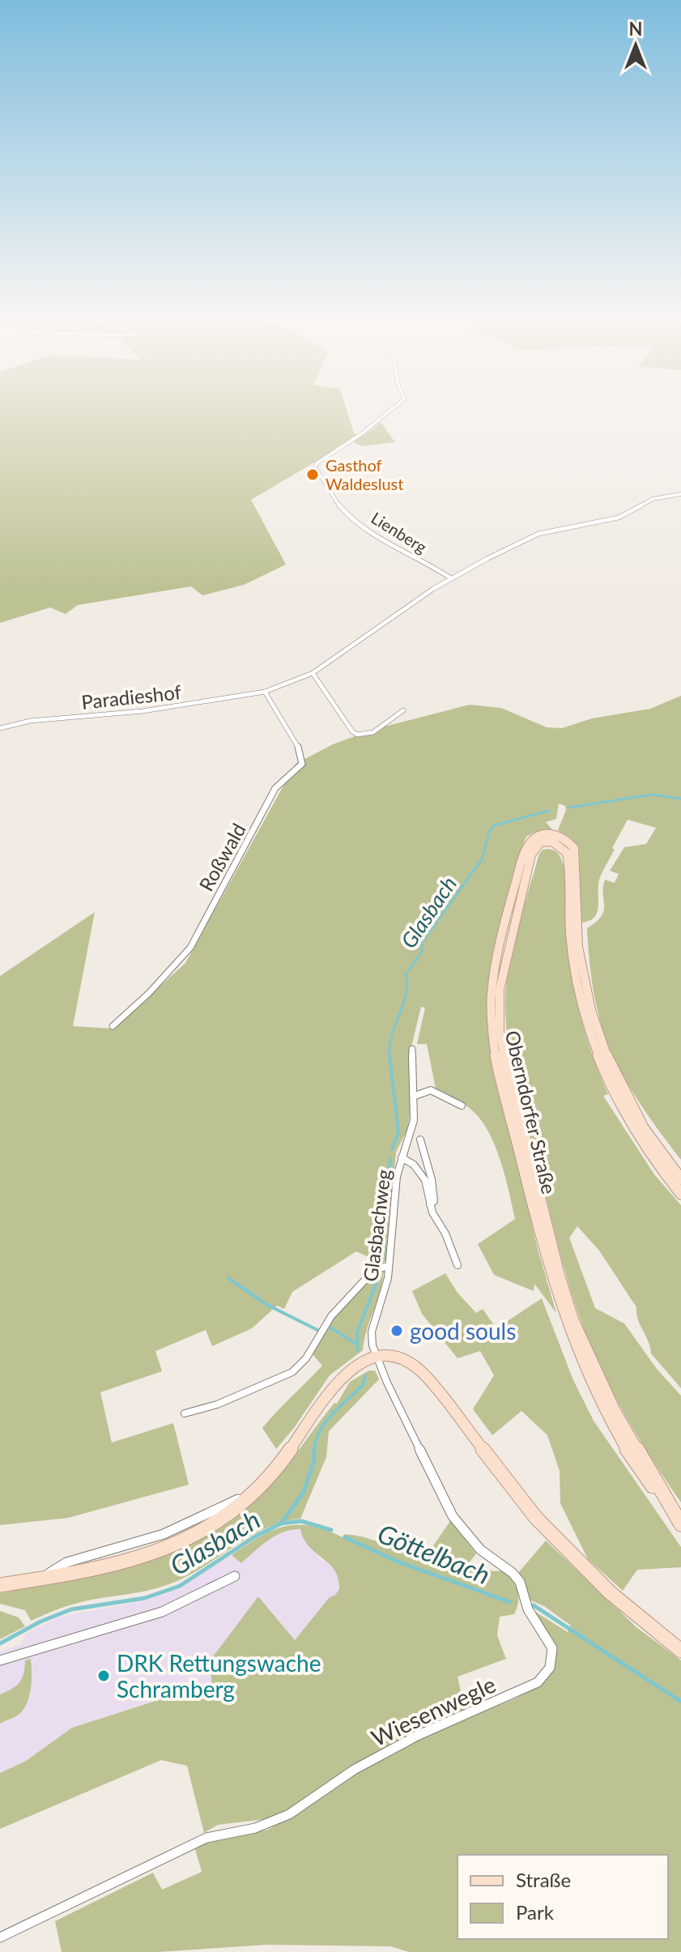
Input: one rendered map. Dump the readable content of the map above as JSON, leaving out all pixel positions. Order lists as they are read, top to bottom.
{
  "streets": {
    "main road": ["Oberndorfer Straße"],
    "street": [
      "Lienberg",
      "Paradieshof",
      "Roßwald",
      "Glasbachweg",
      "Wiesenwegle"
    ]
  },
  "crossings": [
    ["Paradieshof", "Roßwald"],
    ["Glasbachweg", "Wiesenwegle"]
  ],
  "water": ["Glasbach", "Göttelbach"],
  "places": ["Gasthof Waldeslust", "good souls", "DRK Rettungswache Schramberg"],
  "legend": ["Straße", "Park"],
  "north": "top"
}
